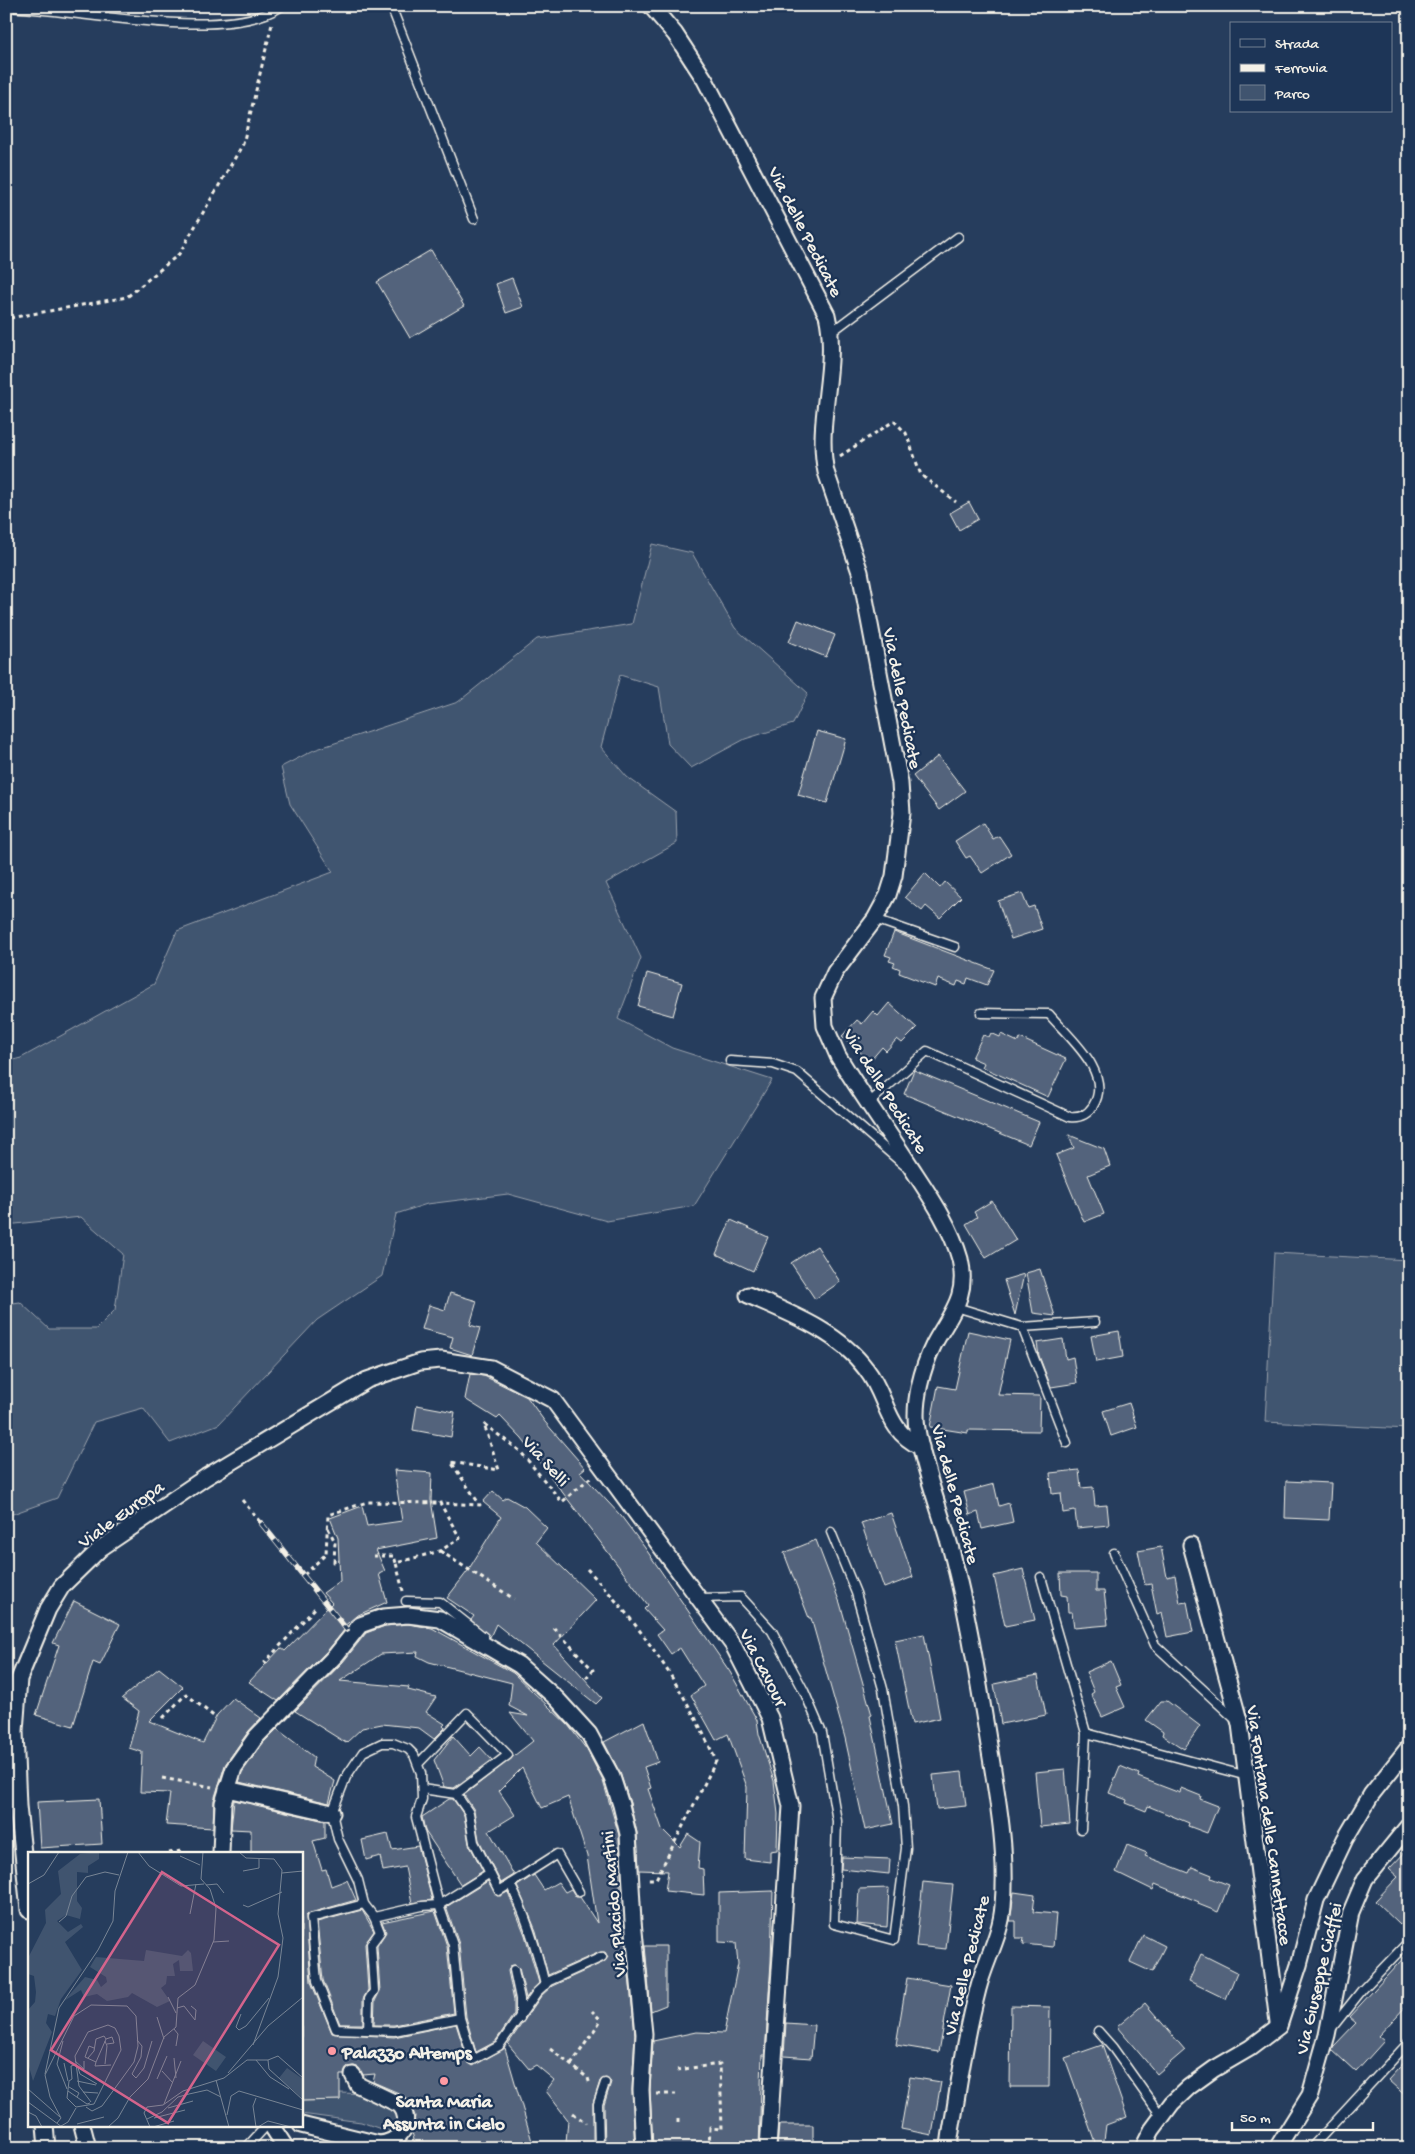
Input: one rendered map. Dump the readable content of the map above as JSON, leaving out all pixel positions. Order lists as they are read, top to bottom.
{
  "streets": {
    "street": [
      "Via delle Pedicate",
      "Viale Europa",
      "Via Cavour",
      "Via Fontana delle Cannettacce",
      "Via Placido Martini",
      "Via Giuseppe Ciaffei"
    ],
    "path": ["Via Selli"]
  },
  "crossings": [
    ["Via Selli", "Via Cavour"],
    ["Viale Europa", "Via Cavour"]
  ],
  "places": ["Palazzo Altemps", "Santa Maria Assunta in Cielo"],
  "legend": ["Strada", "Ferrovia", "Parco"],
  "scale_bar": "50 m"
}
